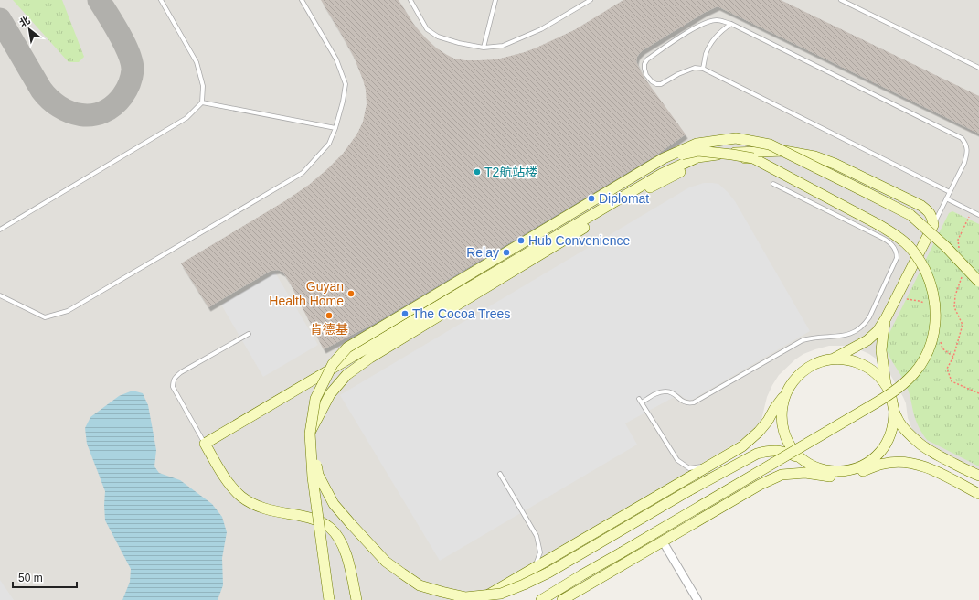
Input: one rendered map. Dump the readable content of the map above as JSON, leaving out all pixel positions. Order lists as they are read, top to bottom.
{
  "places": [
    "T2航站楼",
    "Diplomat",
    "Hub Convenience",
    "Relay",
    "Guyan Health Home",
    "The Cocoa Trees",
    "肯德基"
  ],
  "scale_bar": "50 m",
  "north": "top left"
}
